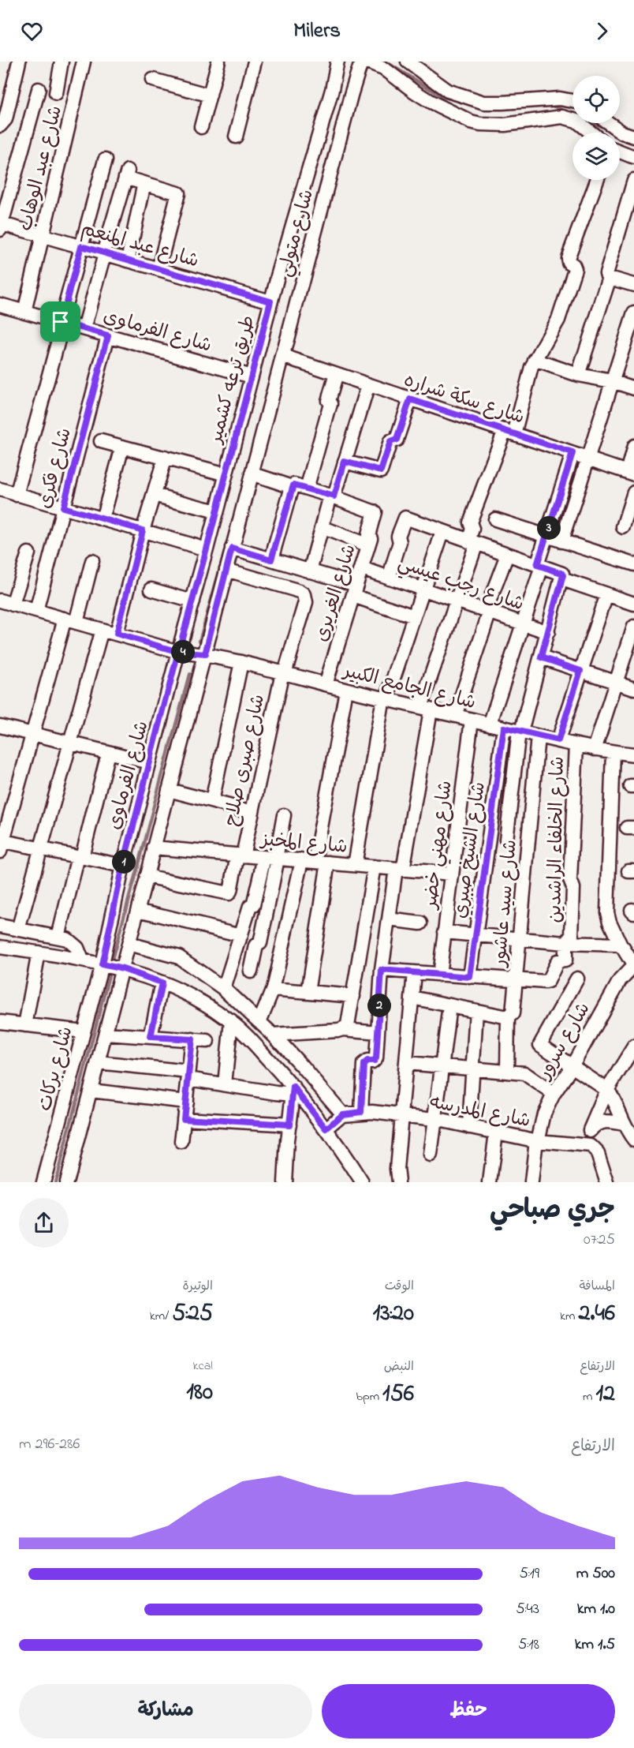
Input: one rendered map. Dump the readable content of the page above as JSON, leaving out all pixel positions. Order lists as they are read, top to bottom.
{
  "streets": {
    "street": [
      "شارع عبد الوهاب",
      "شارع متولي",
      "شارع عبد المنعم",
      "شارع الفرماوى",
      "طريق ترعه كشمير",
      "شارع سكة شراره",
      "شارع فكرى",
      "شارع رجب عيسي",
      "شارع الغريرى",
      "شارع الجامع الكبير",
      "شارع صبرى صلاح",
      "شارع الخلفاء الراشدين",
      "شارع المخبز",
      "شارع مهني خضر",
      "شارع الشيخ صبري",
      "شارع سيد عاشور",
      "شارع سرور",
      "شارع بركات",
      "شارع المدرسه"
    ]
  },
  "crossings": [
    ["شارع عبد الوهاب", "شارع عبد المنعم"],
    ["شارع عبد الوهاب", "شارع الفرماوى"],
    ["شارع متولي", "شارع سكة شراره"],
    ["شارع متولي", "شارع الجامع الكبير"],
    ["شارع متولي", "شارع صبرى صلاح"],
    ["شارع متولي", "شارع المخبز"],
    ["شارع عبد المنعم", "طريق ترعه كشمير"],
    ["شارع الفرماوى", "طريق ترعه كشمير"],
    ["شارع الفرماوى", "شارع فكرى"],
    ["شارع الفرماوى", "شارع الجامع الكبير"],
    ["شارع الفرماوى", "شارع بركات"],
    ["طريق ترعه كشمير", "شارع الجامع الكبير"],
    ["شارع فكرى", "شارع الجامع الكبير"],
    ["شارع رجب عيسي", "شارع الغريرى"],
    ["شارع الغريرى", "شارع الجامع الكبير"],
    ["شارع الجامع الكبير", "شارع صبرى صلاح"],
    ["شارع الجامع الكبير", "شارع الخلفاء الراشدين"],
    ["شارع الجامع الكبير", "شارع مهني خضر"],
    ["شارع الجامع الكبير", "شارع الشيخ صبري"],
    ["شارع الجامع الكبير", "شارع سيد عاشور"],
    ["شارع صبرى صلاح", "شارع المخبز"],
    ["شارع الخلفاء الراشدين", "شارع سيد عاشور"],
    ["شارع المخبز", "شارع مهني خضر"],
    ["شارع سرور", "شارع المدرسه"]
  ],
  "page": {
    "header": "Milers",
    "pins": [
      "3",
      "4",
      "1",
      "2"
    ],
    "heading": ["جري صباحي", "07:25"],
    "stats": [
      ["المسافة", "2.46 km"],
      ["الوقت", "13:20"],
      ["الوتيرة", "5:25 /km"],
      ["الارتفاع", "12 m"],
      ["النبض", "156 bpm"],
      ["kcal", "180"]
    ],
    "chart": ["الارتفاع", "286–296 m"],
    "list": [
      {
        "name": "500 m",
        "note": "5:19"
      },
      {
        "name": "1.0 km",
        "note": "5:43"
      },
      {
        "name": "1.5 km",
        "note": "5:18"
      }
    ],
    "buttons": ["حفظ", "مشاركة"]
  }
}
